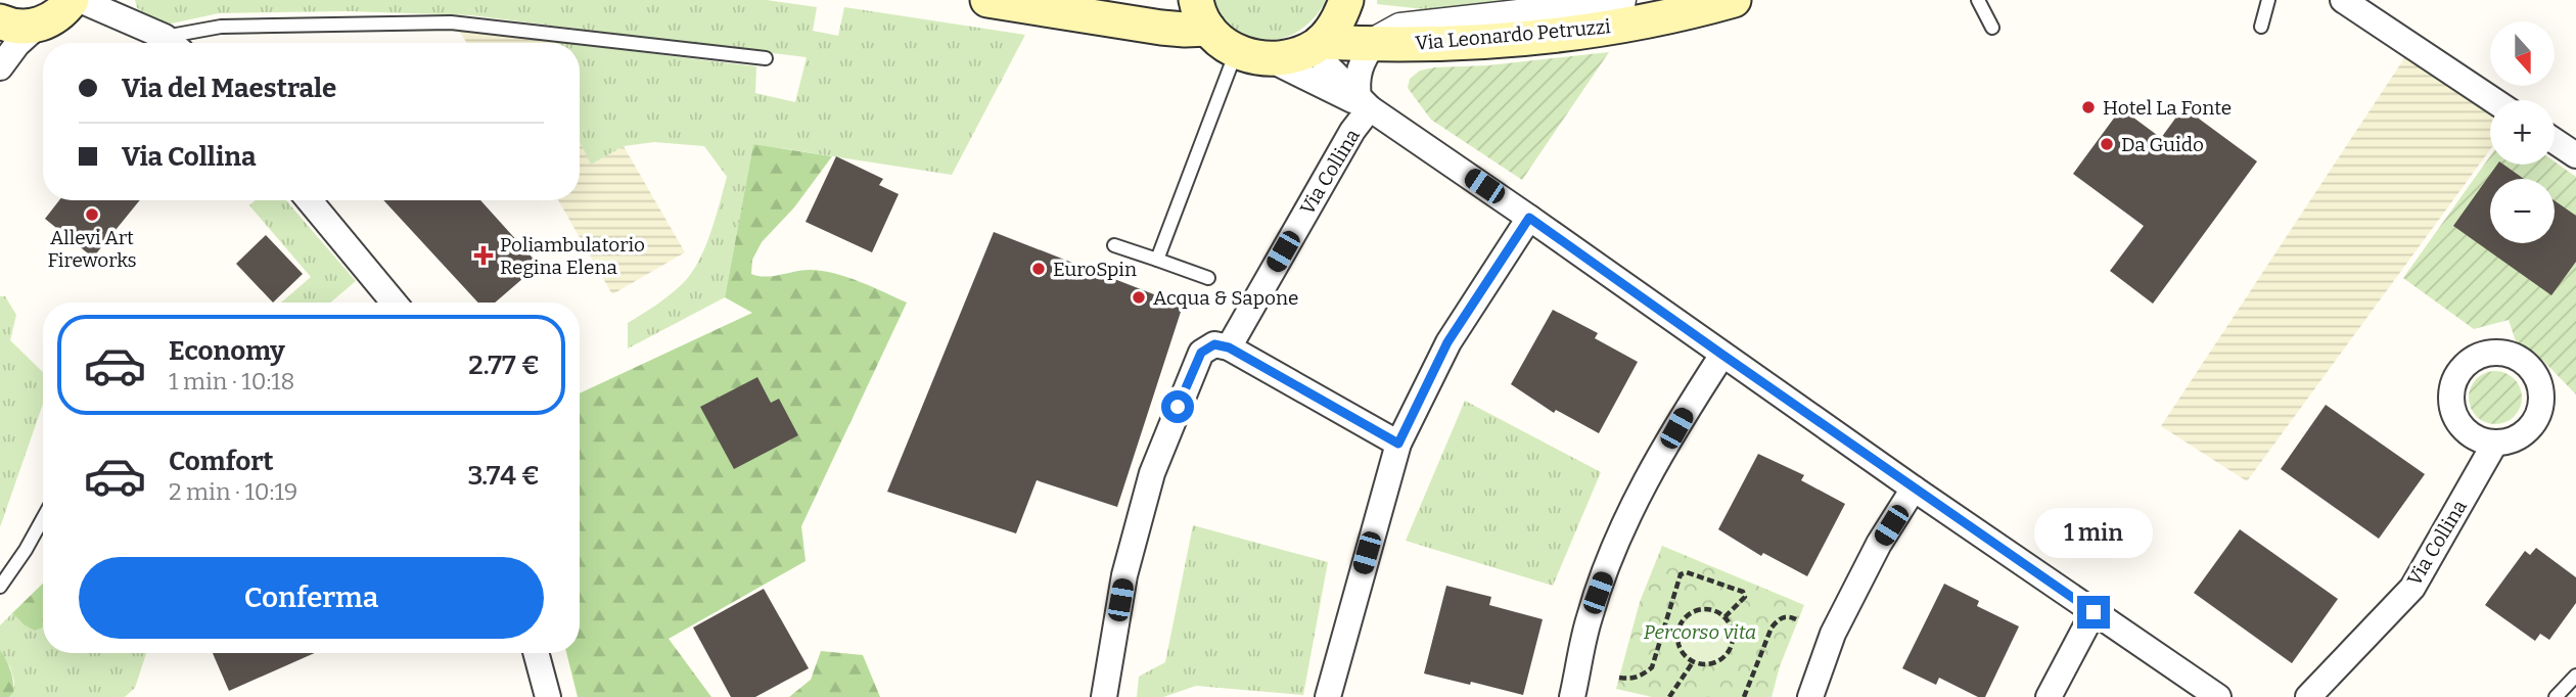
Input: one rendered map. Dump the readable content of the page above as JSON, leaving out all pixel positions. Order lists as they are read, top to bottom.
{
  "streets": {
    "main road": ["Via Leonardo Petruzzi"],
    "street": ["Via Collina"]
  },
  "crossings": [
    ["Via Leonardo Petruzzi", "Via Collina"]
  ],
  "parks": ["Percorso vita"],
  "places": {
    "other": [
      "Hotel La Fonte",
      "Da Guido",
      "Allevi Art Fireworks",
      "EuroSpin",
      "Acqua & Sapone"
    ],
    "health": ["Poliambulatorio Regina Elena"]
  },
  "north": "bottom",
  "page": {
    "map_buttons": ["+", "−"],
    "banner": ["Via del Maestrale", "Via Collina"],
    "list": [
      {
        "name": "Economy",
        "note": "1 min · 10:18",
        "value": "2.77 €"
      },
      {
        "name": "Comfort",
        "note": "2 min · 10:19",
        "value": "3.74 €"
      }
    ],
    "bubble": "1 min",
    "buttons": "Conferma"
  }
}
